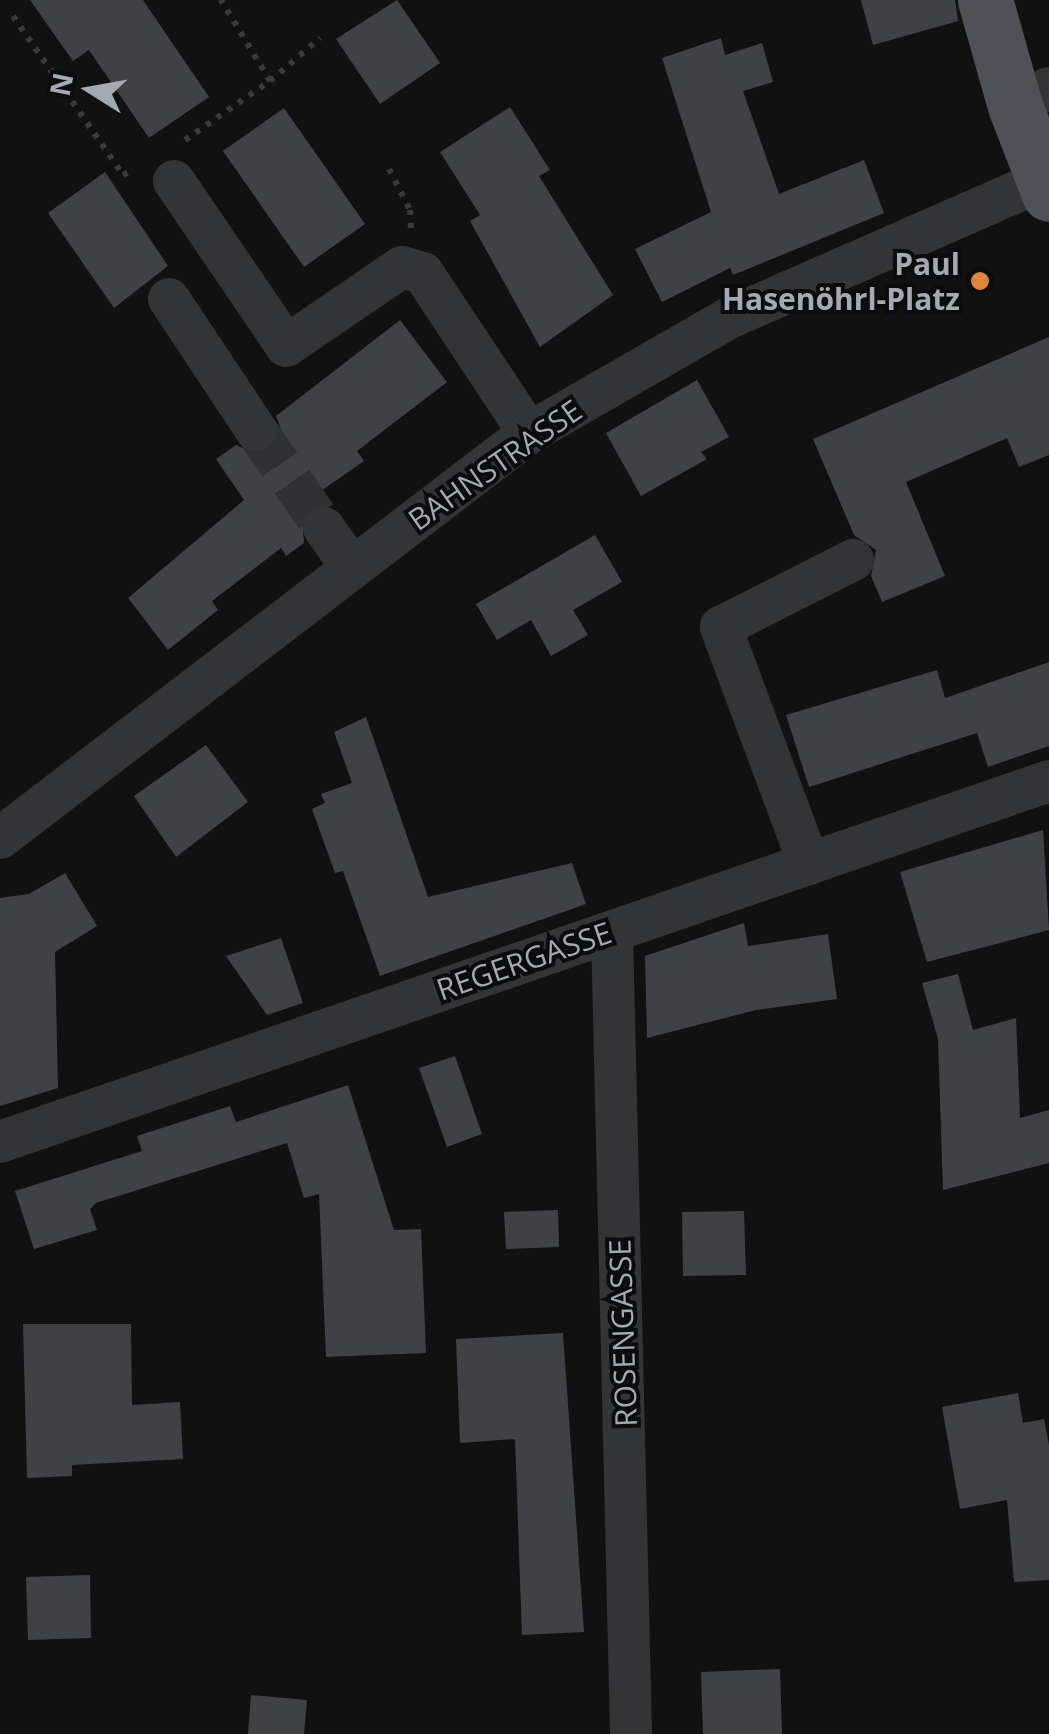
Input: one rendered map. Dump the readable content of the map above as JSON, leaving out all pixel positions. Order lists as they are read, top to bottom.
{
  "streets": {
    "street": ["BAHNSTRASSE", "REGERGASSE", "ROSENGASSE"]
  },
  "crossings": [
    ["REGERGASSE", "ROSENGASSE"]
  ],
  "places": ["Paul Hasenöhrl-Platz"],
  "north": "left"
}
